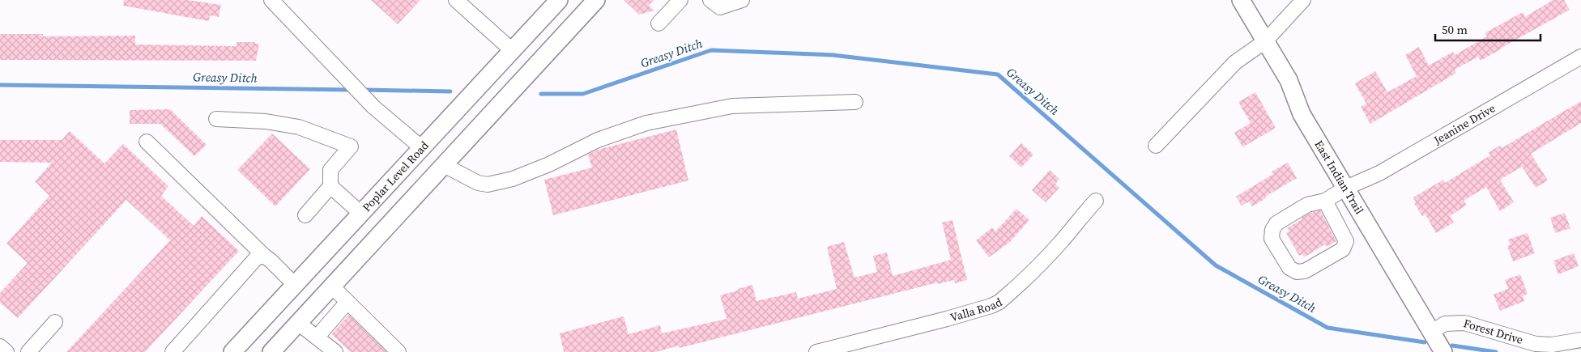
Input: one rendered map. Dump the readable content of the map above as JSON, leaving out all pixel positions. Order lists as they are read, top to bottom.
{
  "streets": {
    "main road": ["Poplar Level Road", "East Indian Trail"],
    "street": ["Jeanine Drive", "Valla Road", "Forest Drive"]
  },
  "crossings": [
    ["Jeanine Drive", "East Indian Trail"],
    ["East Indian Trail", "Forest Drive"]
  ],
  "water": ["Greasy Ditch"],
  "scale_bar": "50 m"
}
